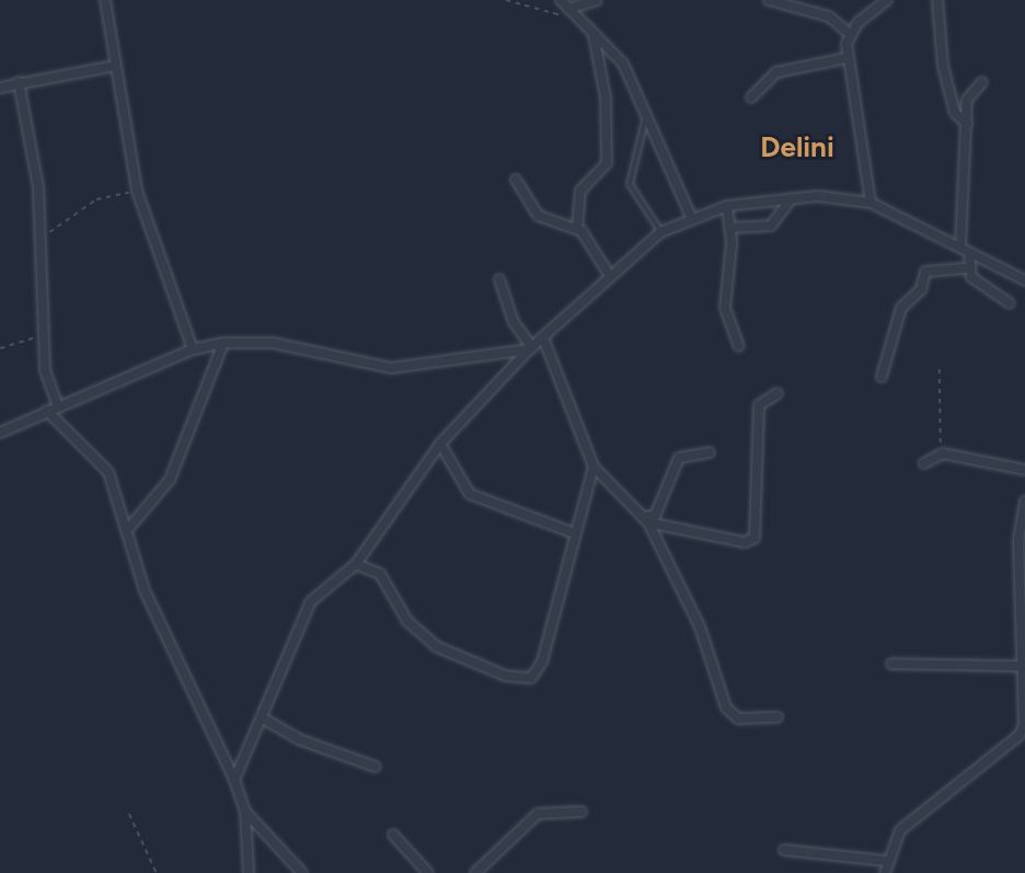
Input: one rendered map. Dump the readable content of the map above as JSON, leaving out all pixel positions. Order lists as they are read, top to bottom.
{
  "districts": ["Delini"]
}
